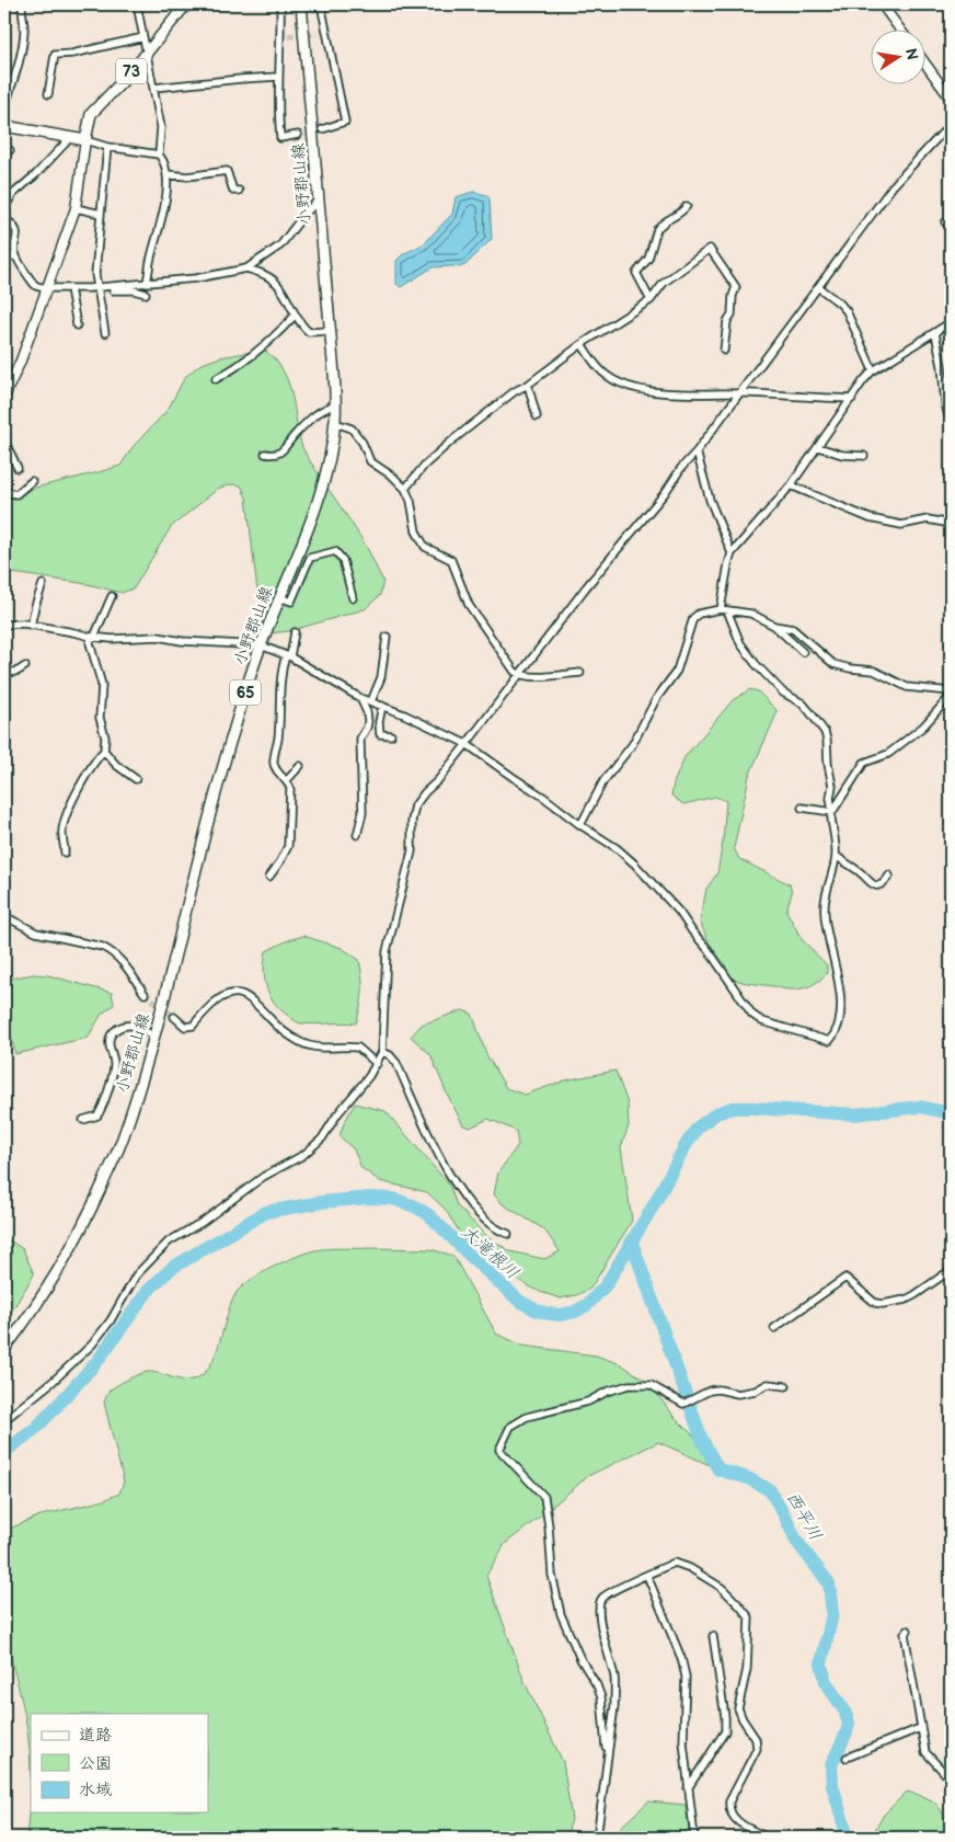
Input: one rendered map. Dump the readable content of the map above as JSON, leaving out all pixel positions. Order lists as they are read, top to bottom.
{
  "streets": {
    "main road": ["73", "小野郡山線", "65"]
  },
  "water": ["大滝根川", "西平川"],
  "legend": ["道路", "公園", "水域"],
  "north": "right"
}
